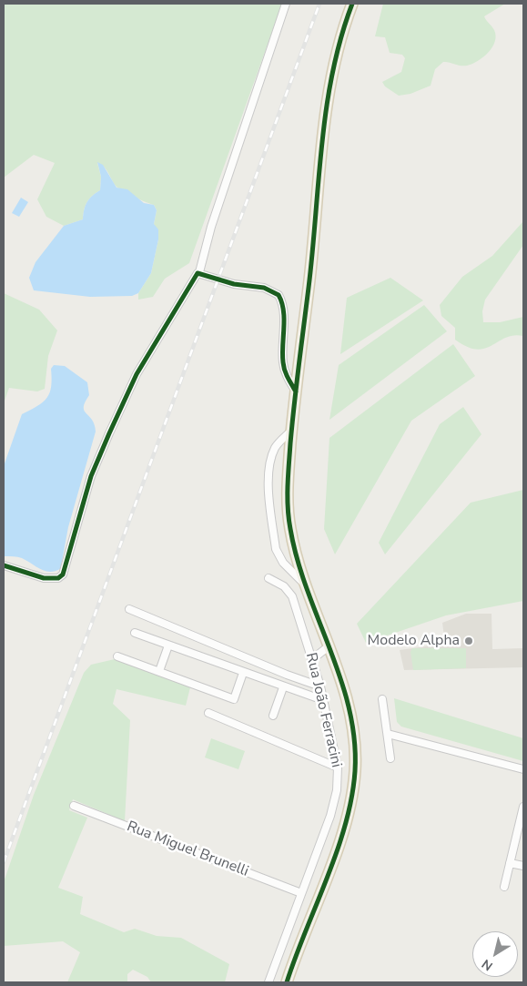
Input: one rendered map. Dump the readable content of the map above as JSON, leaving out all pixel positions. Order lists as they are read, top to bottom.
{
  "streets": {
    "street": ["Rua João Ferracini", "Rua Miguel Brunelli"]
  },
  "crossings": [
    ["Rua João Ferracini", "Rua Miguel Brunelli"]
  ],
  "places": ["Modelo Alpha"],
  "north": "bottom left"
}
